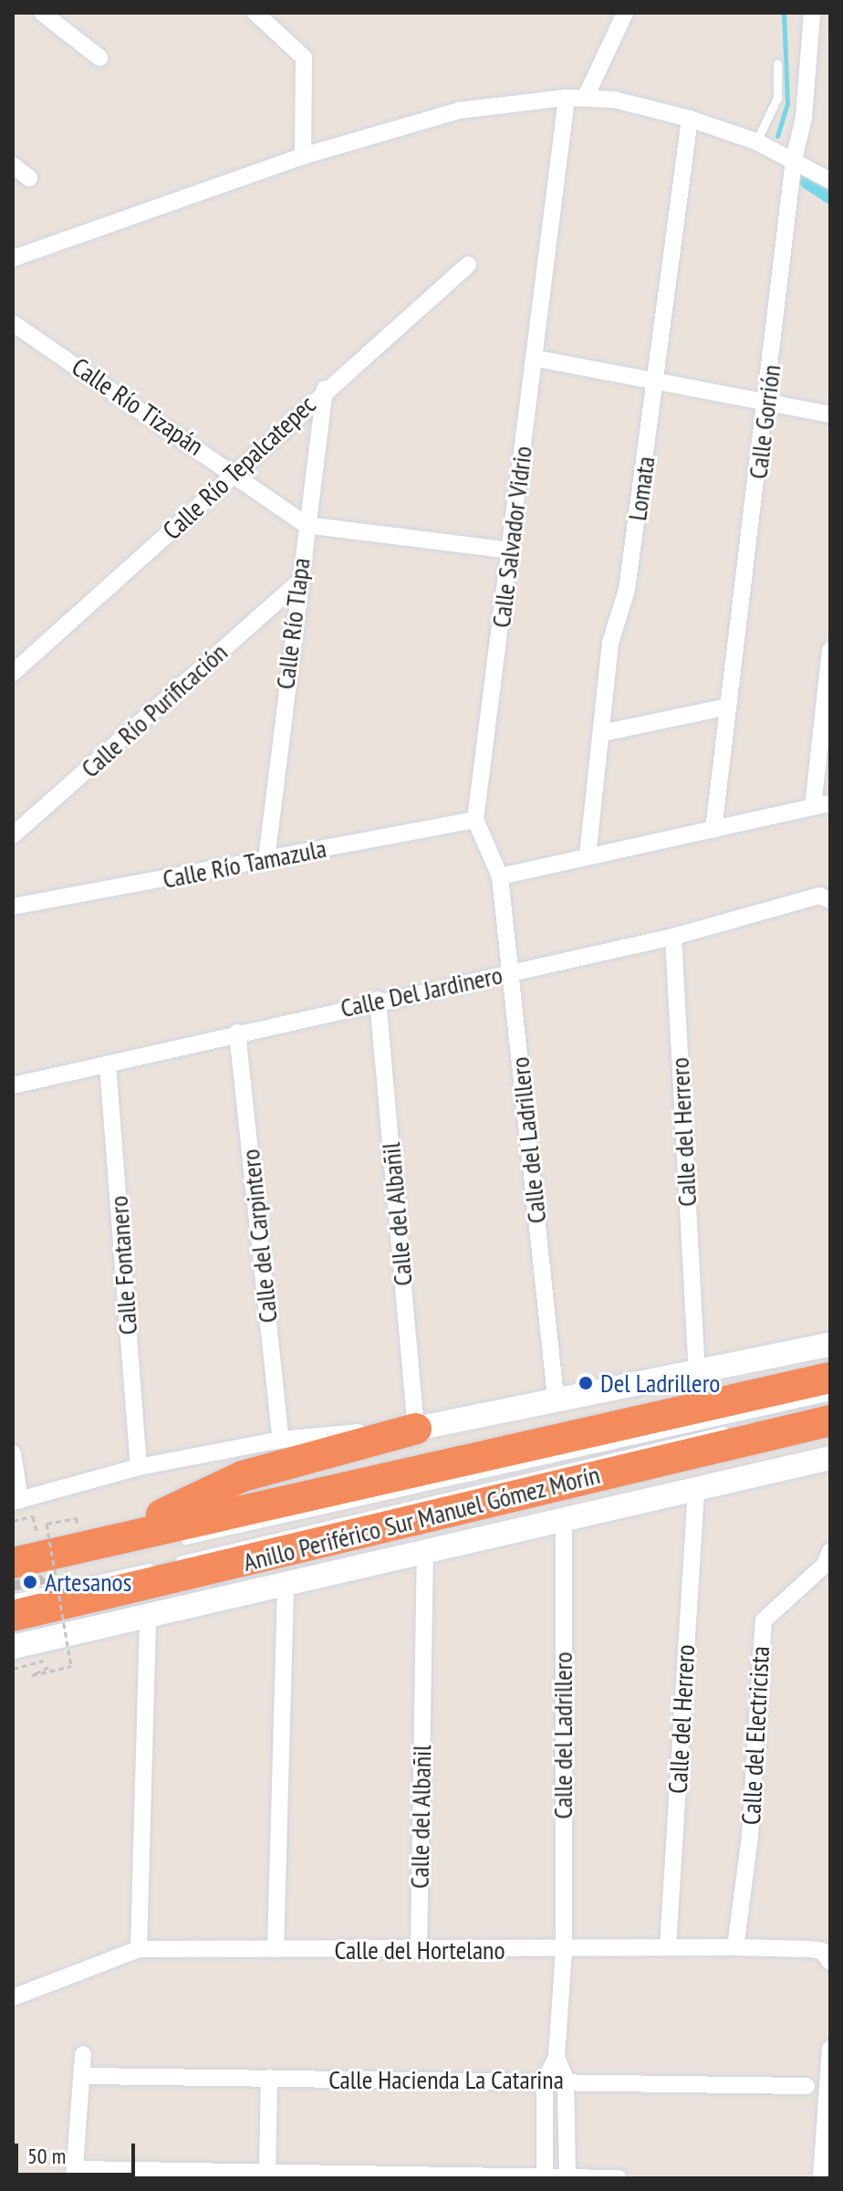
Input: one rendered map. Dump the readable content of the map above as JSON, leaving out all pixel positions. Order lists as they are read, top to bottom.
{
  "streets": {
    "highway": ["Anillo Periférico Sur Manuel Gómez Morín"],
    "street": [
      "Calle Río Tizapán",
      "Calle Gorrión",
      "Calle Río Tepalcatepec",
      "Lomata",
      "Calle Salvador Vidrio",
      "Calle Río Tlapa",
      "Calle Río Purificación",
      "Calle Río Tamazula",
      "Calle Del Jardinero",
      "Calle del Herrero",
      "Calle del Ladrillero",
      "Calle del Albañil",
      "Calle del Carpintero",
      "Calle Fontanero",
      "Calle del Electricista",
      "Calle del Hortelano",
      "Calle Hacienda La Catarina"
    ]
  },
  "crossings": [
    ["Calle Río Tizapán", "Calle Río Tepalcatepec"],
    ["Calle Río Tizapán", "Calle Salvador Vidrio"],
    ["Calle Río Tizapán", "Calle Río Tlapa"],
    ["Calle Río Tepalcatepec", "Calle Río Tlapa"],
    ["Calle Salvador Vidrio", "Calle Río Tamazula"],
    ["Calle Río Tlapa", "Calle Río Purificación"],
    ["Calle Río Tlapa", "Calle Río Tamazula"],
    ["Calle Del Jardinero", "Calle del Herrero"],
    ["Calle Del Jardinero", "Calle del Ladrillero"],
    ["Calle Del Jardinero", "Calle del Albañil"],
    ["Calle Del Jardinero", "Calle del Carpintero"],
    ["Calle Del Jardinero", "Calle Fontanero"],
    ["Calle del Herrero", "Calle del Hortelano"],
    ["Calle del Ladrillero", "Calle del Hortelano"],
    ["Calle del Albañil", "Calle del Hortelano"],
    ["Calle del Electricista", "Calle del Hortelano"]
  ],
  "places": ["Del Ladrillero", "Artesanos"],
  "scale_bar": "50 m"
}
